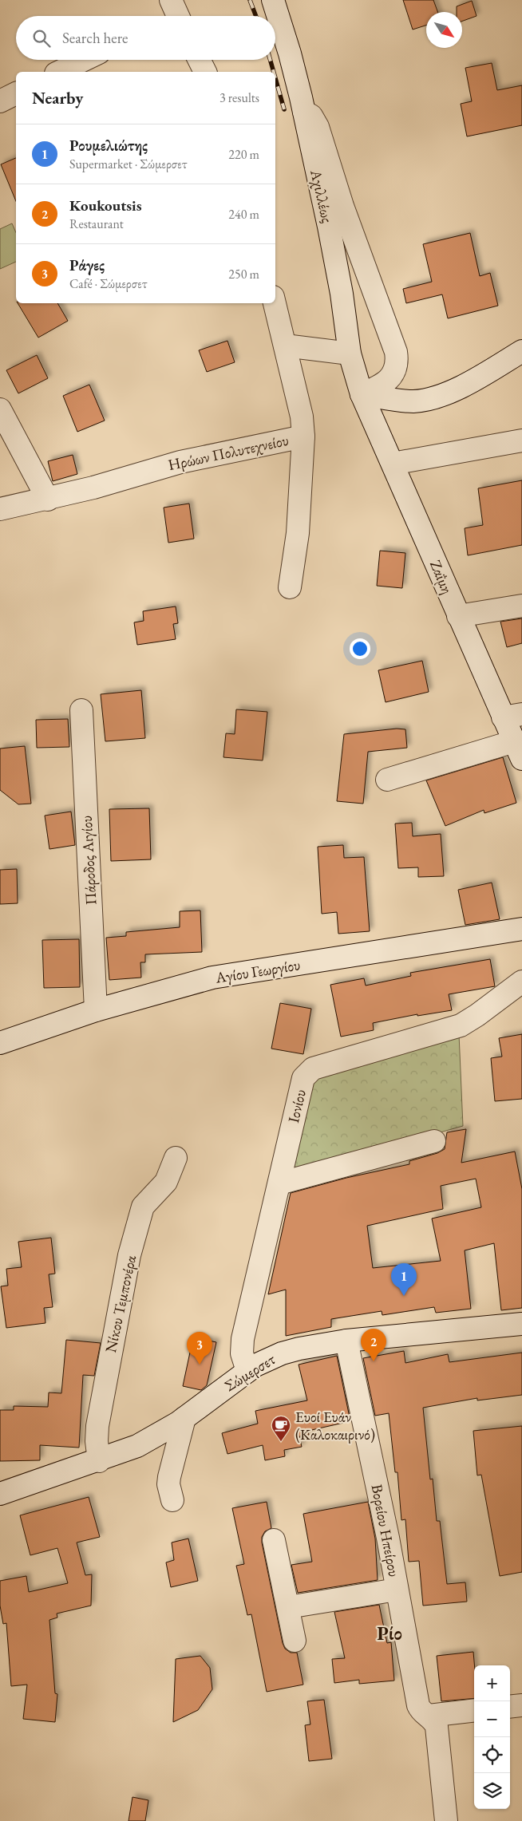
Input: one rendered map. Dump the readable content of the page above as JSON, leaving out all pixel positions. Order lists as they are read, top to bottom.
{
  "streets": {
    "street": [
      "Αχιλλέως",
      "Ηρώων Πολυτεχνείου",
      "Ζαΐμη",
      "Πάροδος Αιγίου",
      "Αγίου Γεωργίου",
      "Ιονίου",
      "Νίκου Τεμπονέρα",
      "Σώμερσετ",
      "Βορείου Ηπείρου"
    ]
  },
  "crossings": [
    ["Αχιλλέως", "Ζαΐμη"],
    ["Πάροδος Αιγίου", "Αγίου Γεωργίου"],
    ["Ιονίου", "Σώμερσετ"],
    ["Νίκου Τεμπονέρα", "Σώμερσετ"],
    ["Σώμερσετ", "Βορείου Ηπείρου"]
  ],
  "districts": ["Ρίο"],
  "places": {
    "cafe": ["Ευοί Ευάν (Καλοκαιρινό)"]
  },
  "north": "bottom right",
  "page": {
    "search": "Search here",
    "heading": ["Nearby", "3 results"],
    "list": [
      {
        "mark": "1",
        "name": "Ρουμελιώτης",
        "note": "Supermarket · Σώμερσετ",
        "value": "220 m"
      },
      {
        "mark": "2",
        "name": "Koukoutsis",
        "note": "Restaurant",
        "value": "240 m"
      },
      {
        "mark": "3",
        "name": "Ράγες",
        "note": "Café · Σώμερσετ",
        "value": "250 m"
      }
    ],
    "pins": ["1", "2", "3"],
    "map_buttons": ["+", "−"]
  }
}
